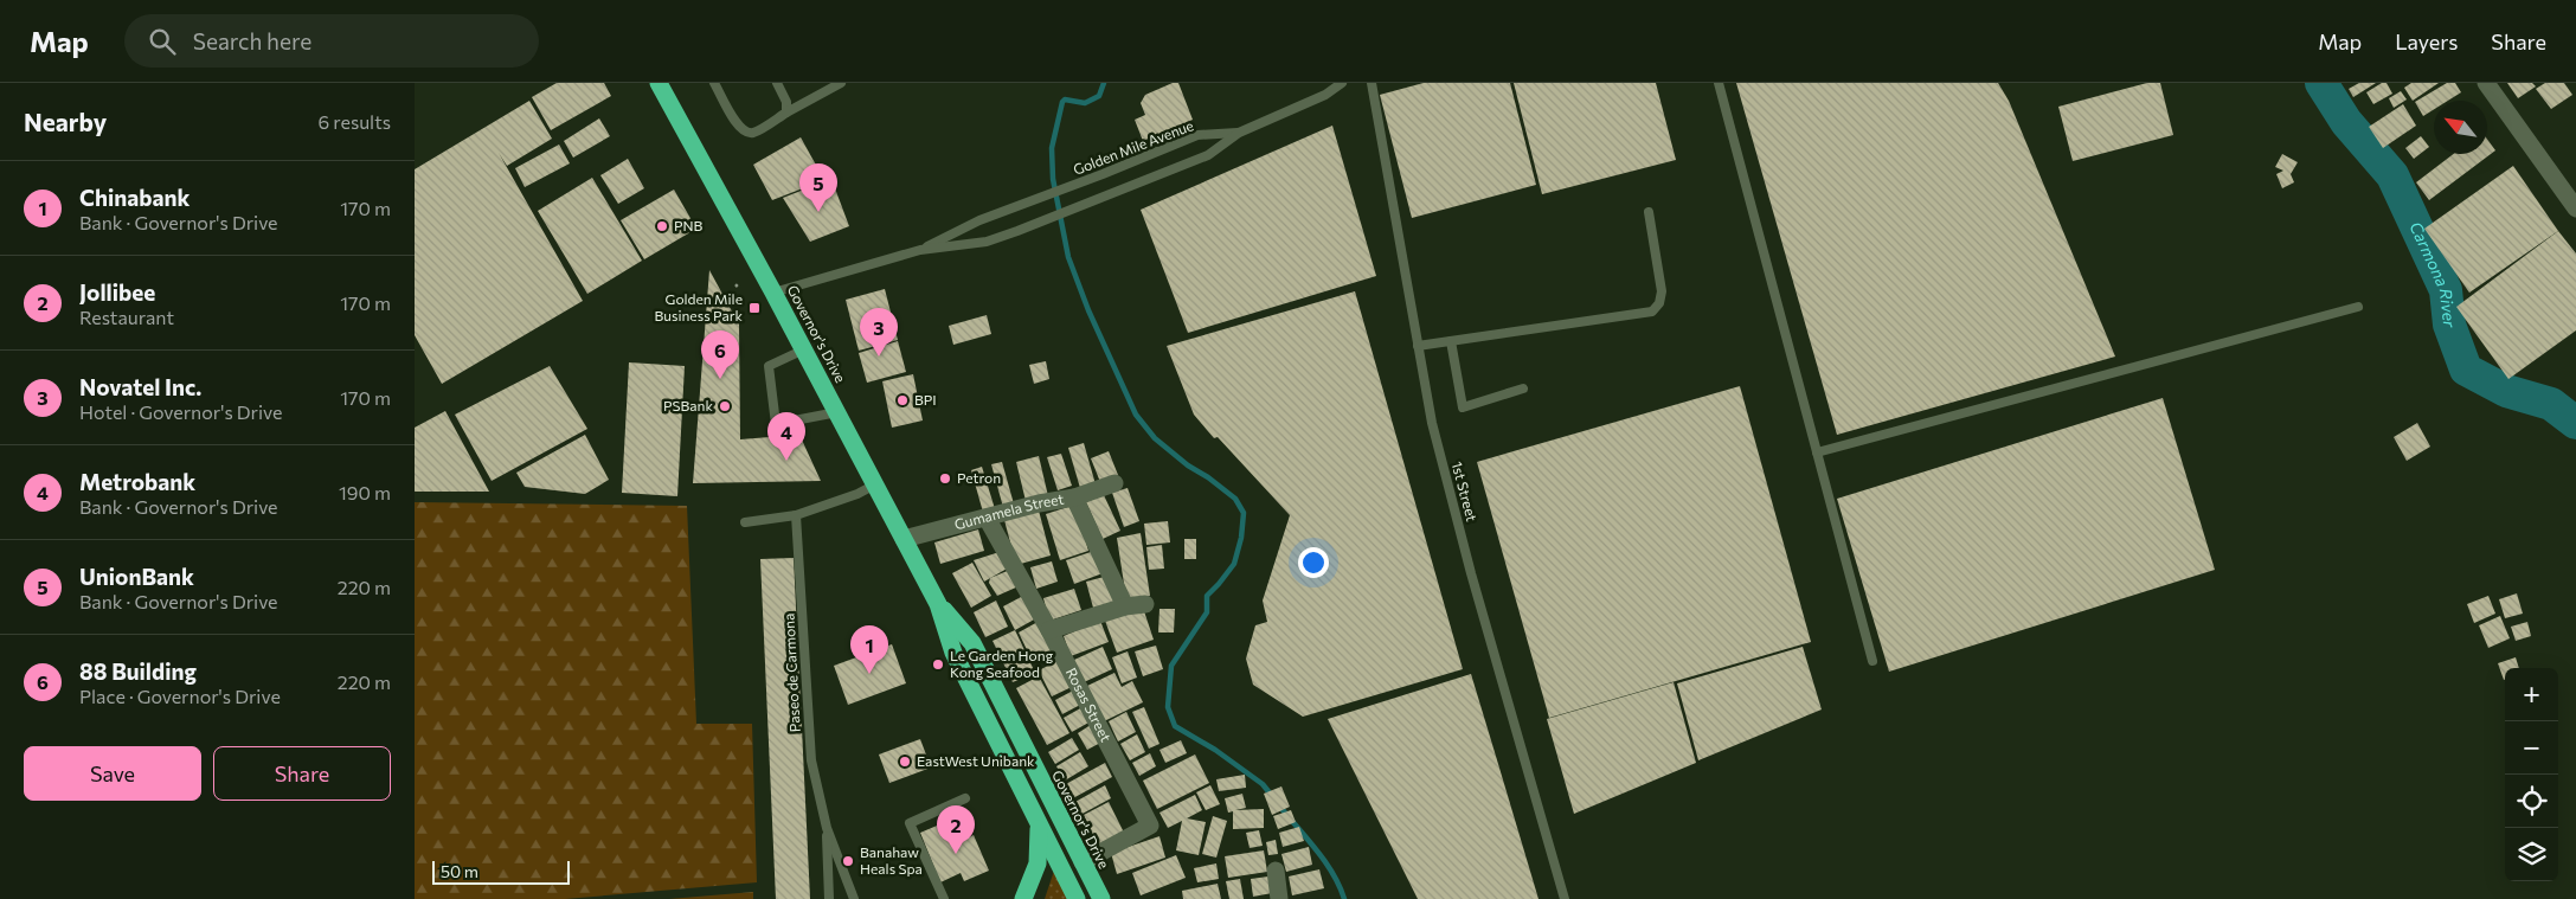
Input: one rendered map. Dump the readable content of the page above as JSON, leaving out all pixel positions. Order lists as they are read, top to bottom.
{
  "streets": {
    "highway": ["Governor's Drive"],
    "street": ["Gumamela Street", "Rosas Street"],
    "lane": ["Golden Mile Avenue", "1st Street", "Paseo de Carmona"]
  },
  "crossings": [
    ["Golden Mile Avenue", "Governor's Drive"],
    ["Governor's Drive", "Gumamela Street"],
    ["Governor's Drive", "Rosas Street"],
    ["Gumamela Street", "Rosas Street"]
  ],
  "water": ["Carmona River"],
  "places": {
    "other": [
      "PNB",
      "BPI",
      "PSBank",
      "Petron",
      "Le Garden Hong Kong Seafood",
      "EastWest Unibank",
      "Banahaw Heals Spa"
    ],
    "transit": ["Golden Mile Business Park"]
  },
  "scale_bar": "50 m",
  "north": "top left",
  "page": {
    "header": "Map",
    "search": "Search here",
    "nav": ["Map", "Layers", "Share"],
    "heading": ["Nearby", "6 results"],
    "list": [
      {
        "mark": "1",
        "name": "Chinabank",
        "note": "Bank · Governor's Drive",
        "value": "170 m"
      },
      {
        "mark": "2",
        "name": "Jollibee",
        "note": "Restaurant",
        "value": "170 m"
      },
      {
        "mark": "3",
        "name": "Novatel Inc.",
        "note": "Hotel · Governor's Drive",
        "value": "170 m"
      },
      {
        "mark": "4",
        "name": "Metrobank",
        "note": "Bank · Governor's Drive",
        "value": "190 m"
      },
      {
        "mark": "5",
        "name": "UnionBank",
        "note": "Bank · Governor's Drive",
        "value": "220 m"
      },
      {
        "mark": "6",
        "name": "88 Building",
        "note": "Place · Governor's Drive",
        "value": "220 m"
      }
    ],
    "pins": [
      "5",
      "3",
      "6",
      "4",
      "1",
      "2"
    ],
    "map_buttons": ["+", "−"],
    "buttons": ["Save", "Share"],
    "scale": "50 m"
  }
}
